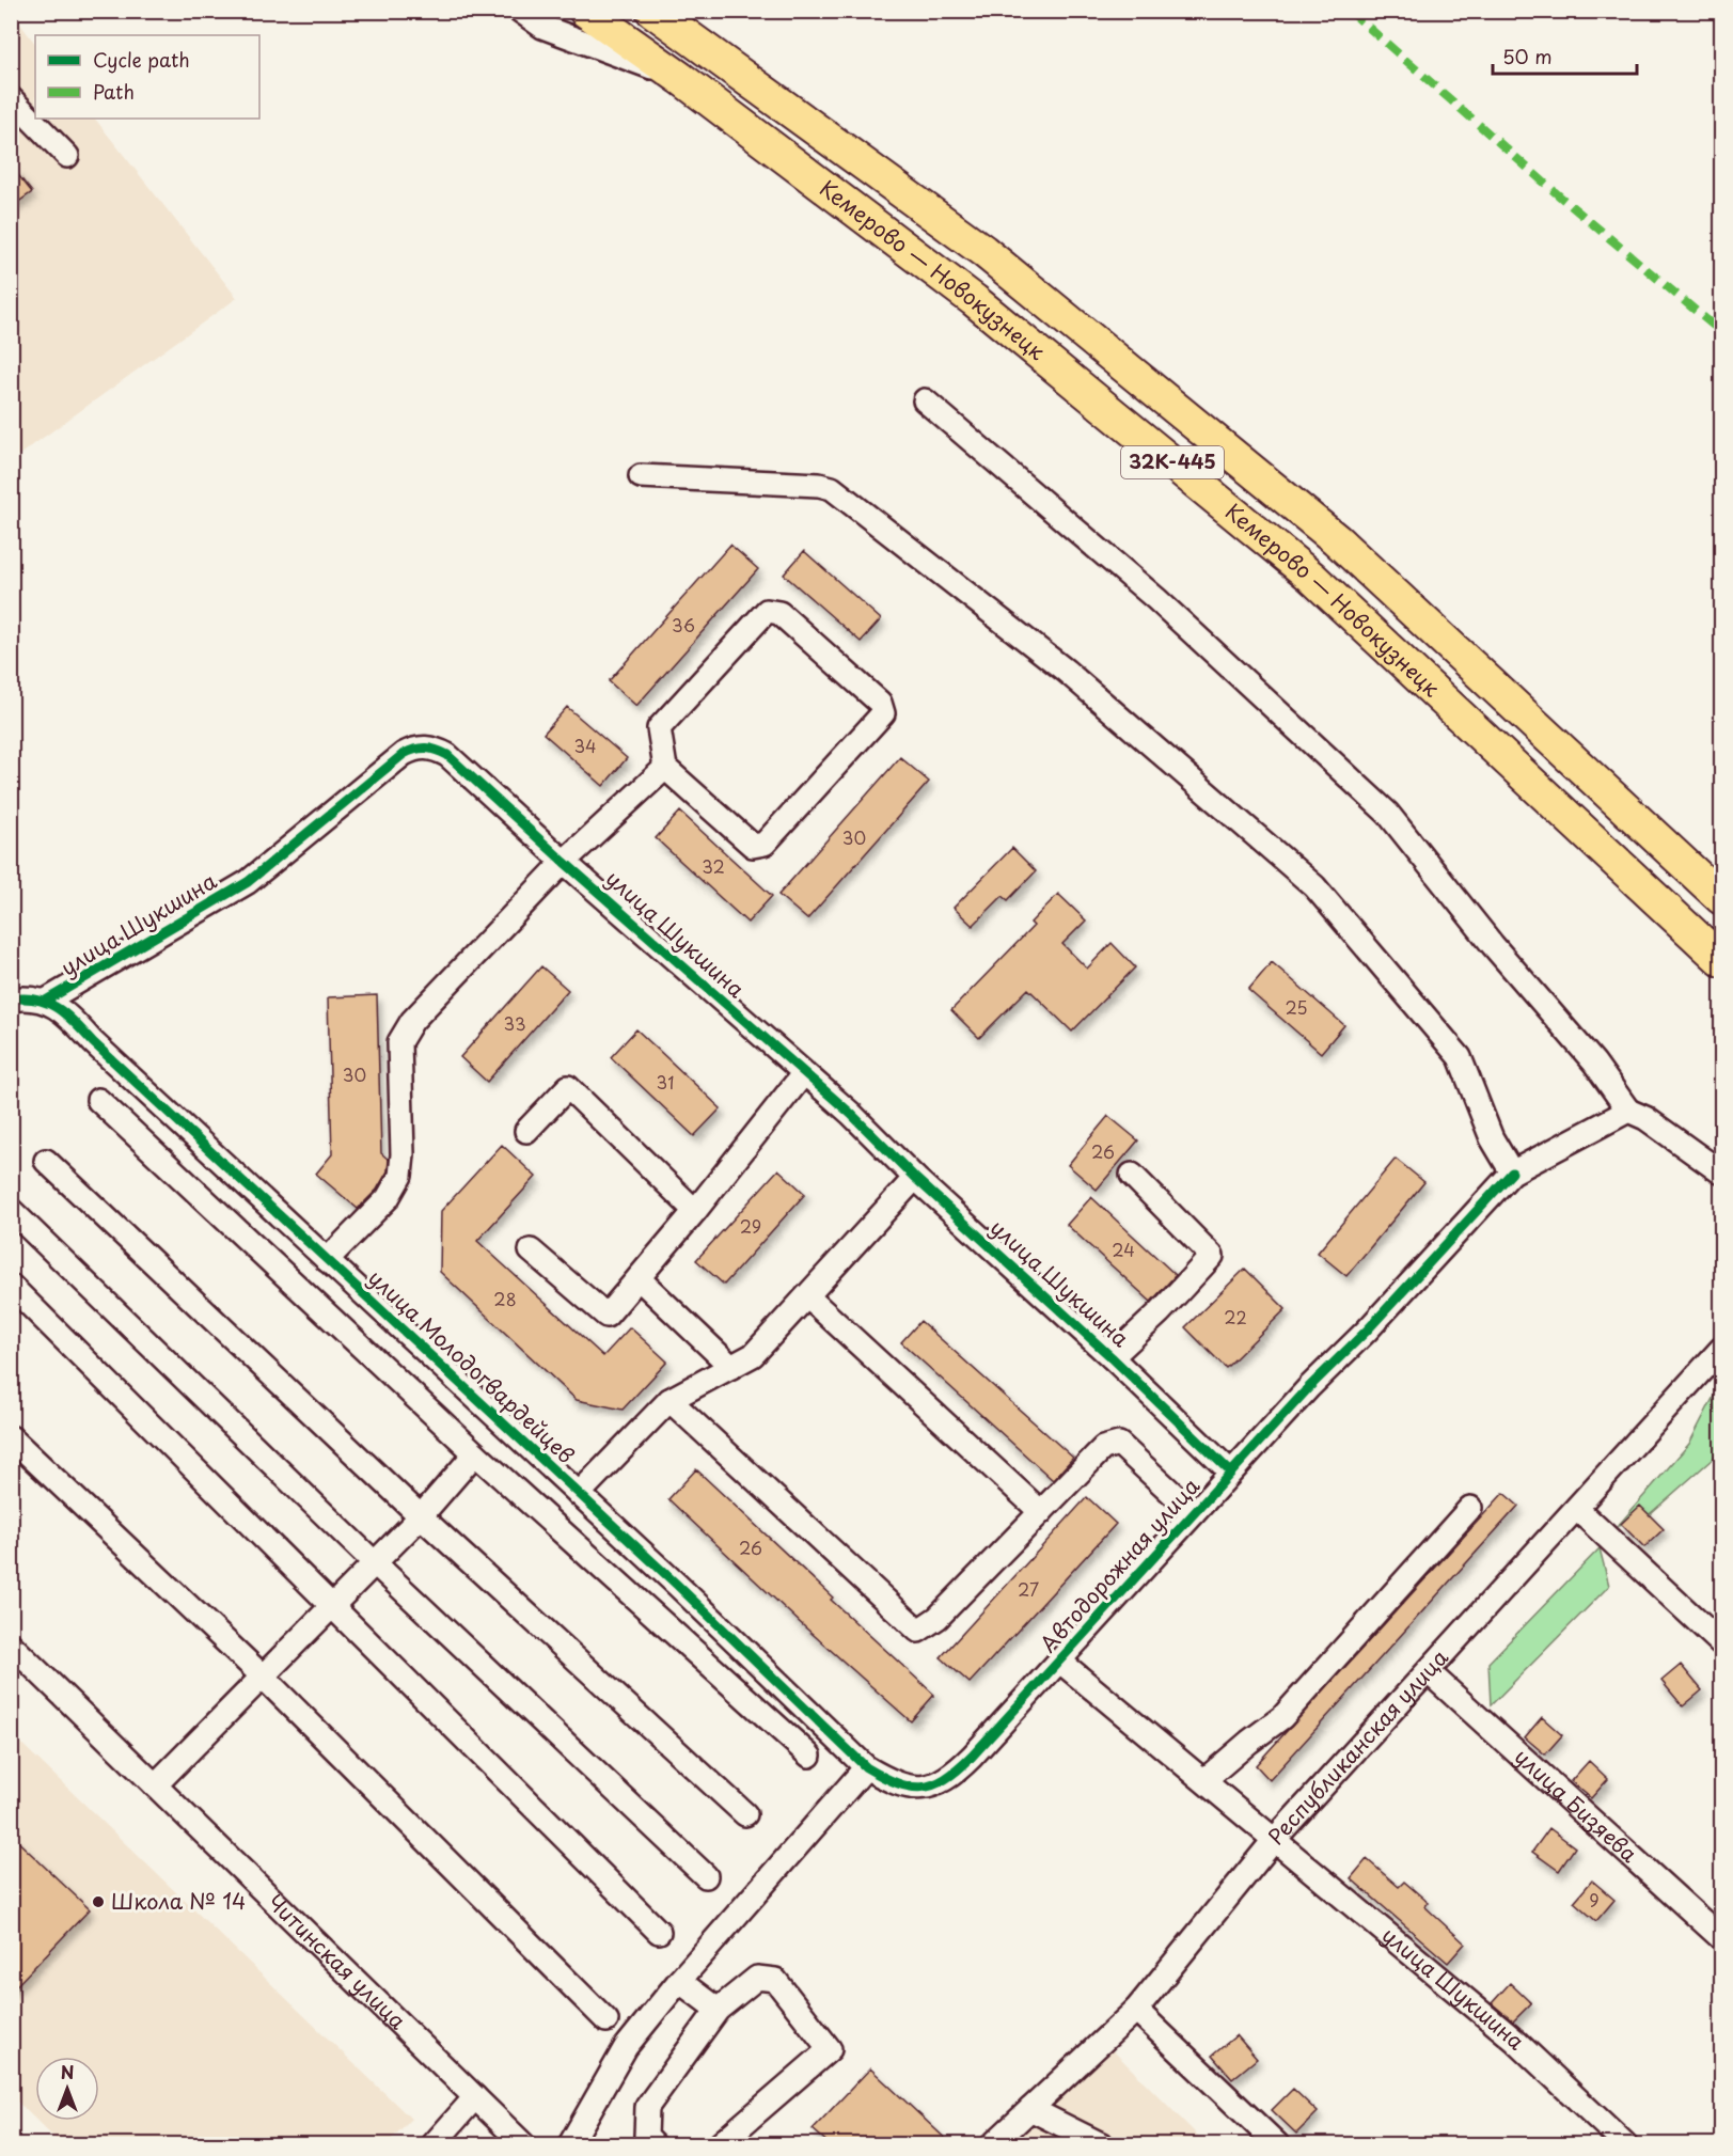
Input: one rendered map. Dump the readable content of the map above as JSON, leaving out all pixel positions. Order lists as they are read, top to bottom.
{
  "streets": {
    "highway": ["Кемерово — Новокузнецк", "32К-445"],
    "street": [
      "улица Шукшина",
      "улица Молодогвардейцев",
      "Автодорожная улица",
      "Республиканская улица",
      "улица Бизяева",
      "Читинская улица"
    ]
  },
  "crossings": [
    ["улица Шукшина", "улица Молодогвардейцев"],
    ["улица Шукшина", "Автодорожная улица"],
    ["улица Шукшина", "Республиканская улица"],
    ["улица Молодогвардейцев", "Автодорожная улица"],
    ["Республиканская улица", "улица Бизяева"]
  ],
  "places": ["Школа № 14"],
  "house_numbers": [
    "36",
    "34",
    "30",
    "32",
    "25",
    "33",
    "30",
    "31",
    "26",
    "29",
    "24",
    "28",
    "22",
    "26",
    "27",
    "9"
  ],
  "legend": ["Cycle path", "Path"],
  "scale_bar": "50 m",
  "north": "top"
}
